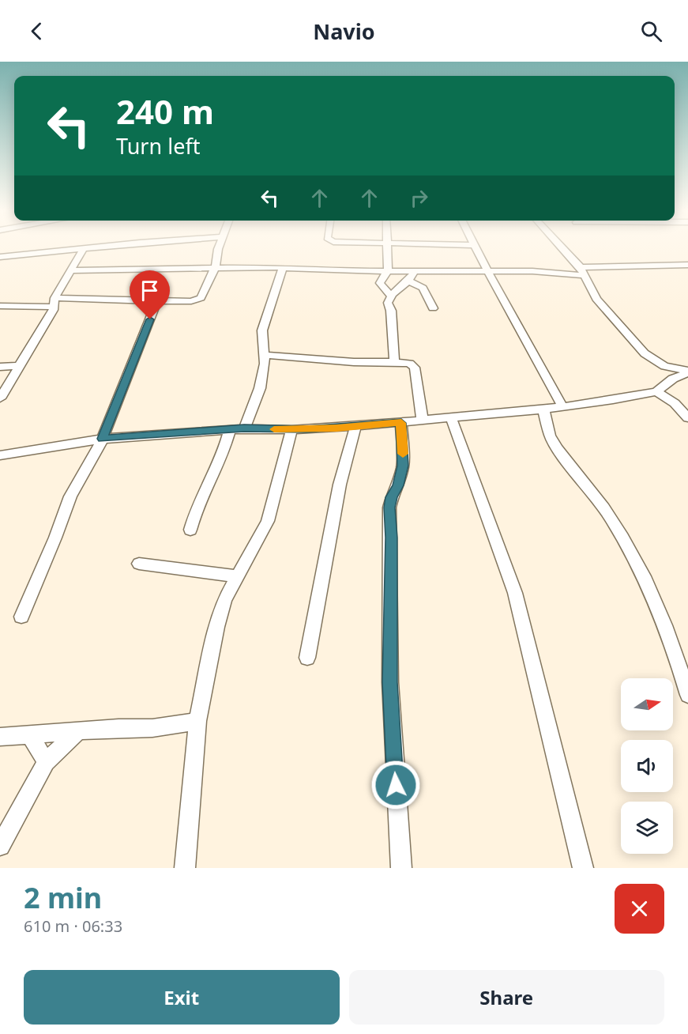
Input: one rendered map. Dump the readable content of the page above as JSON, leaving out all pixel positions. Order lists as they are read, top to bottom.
{
  "north": "right",
  "page": {
    "header": "Navio",
    "turn": ["240 m", "Turn left"],
    "heading": ["2 min", "610 m · 06:33"],
    "buttons": ["Exit", "Share"]
  }
}
